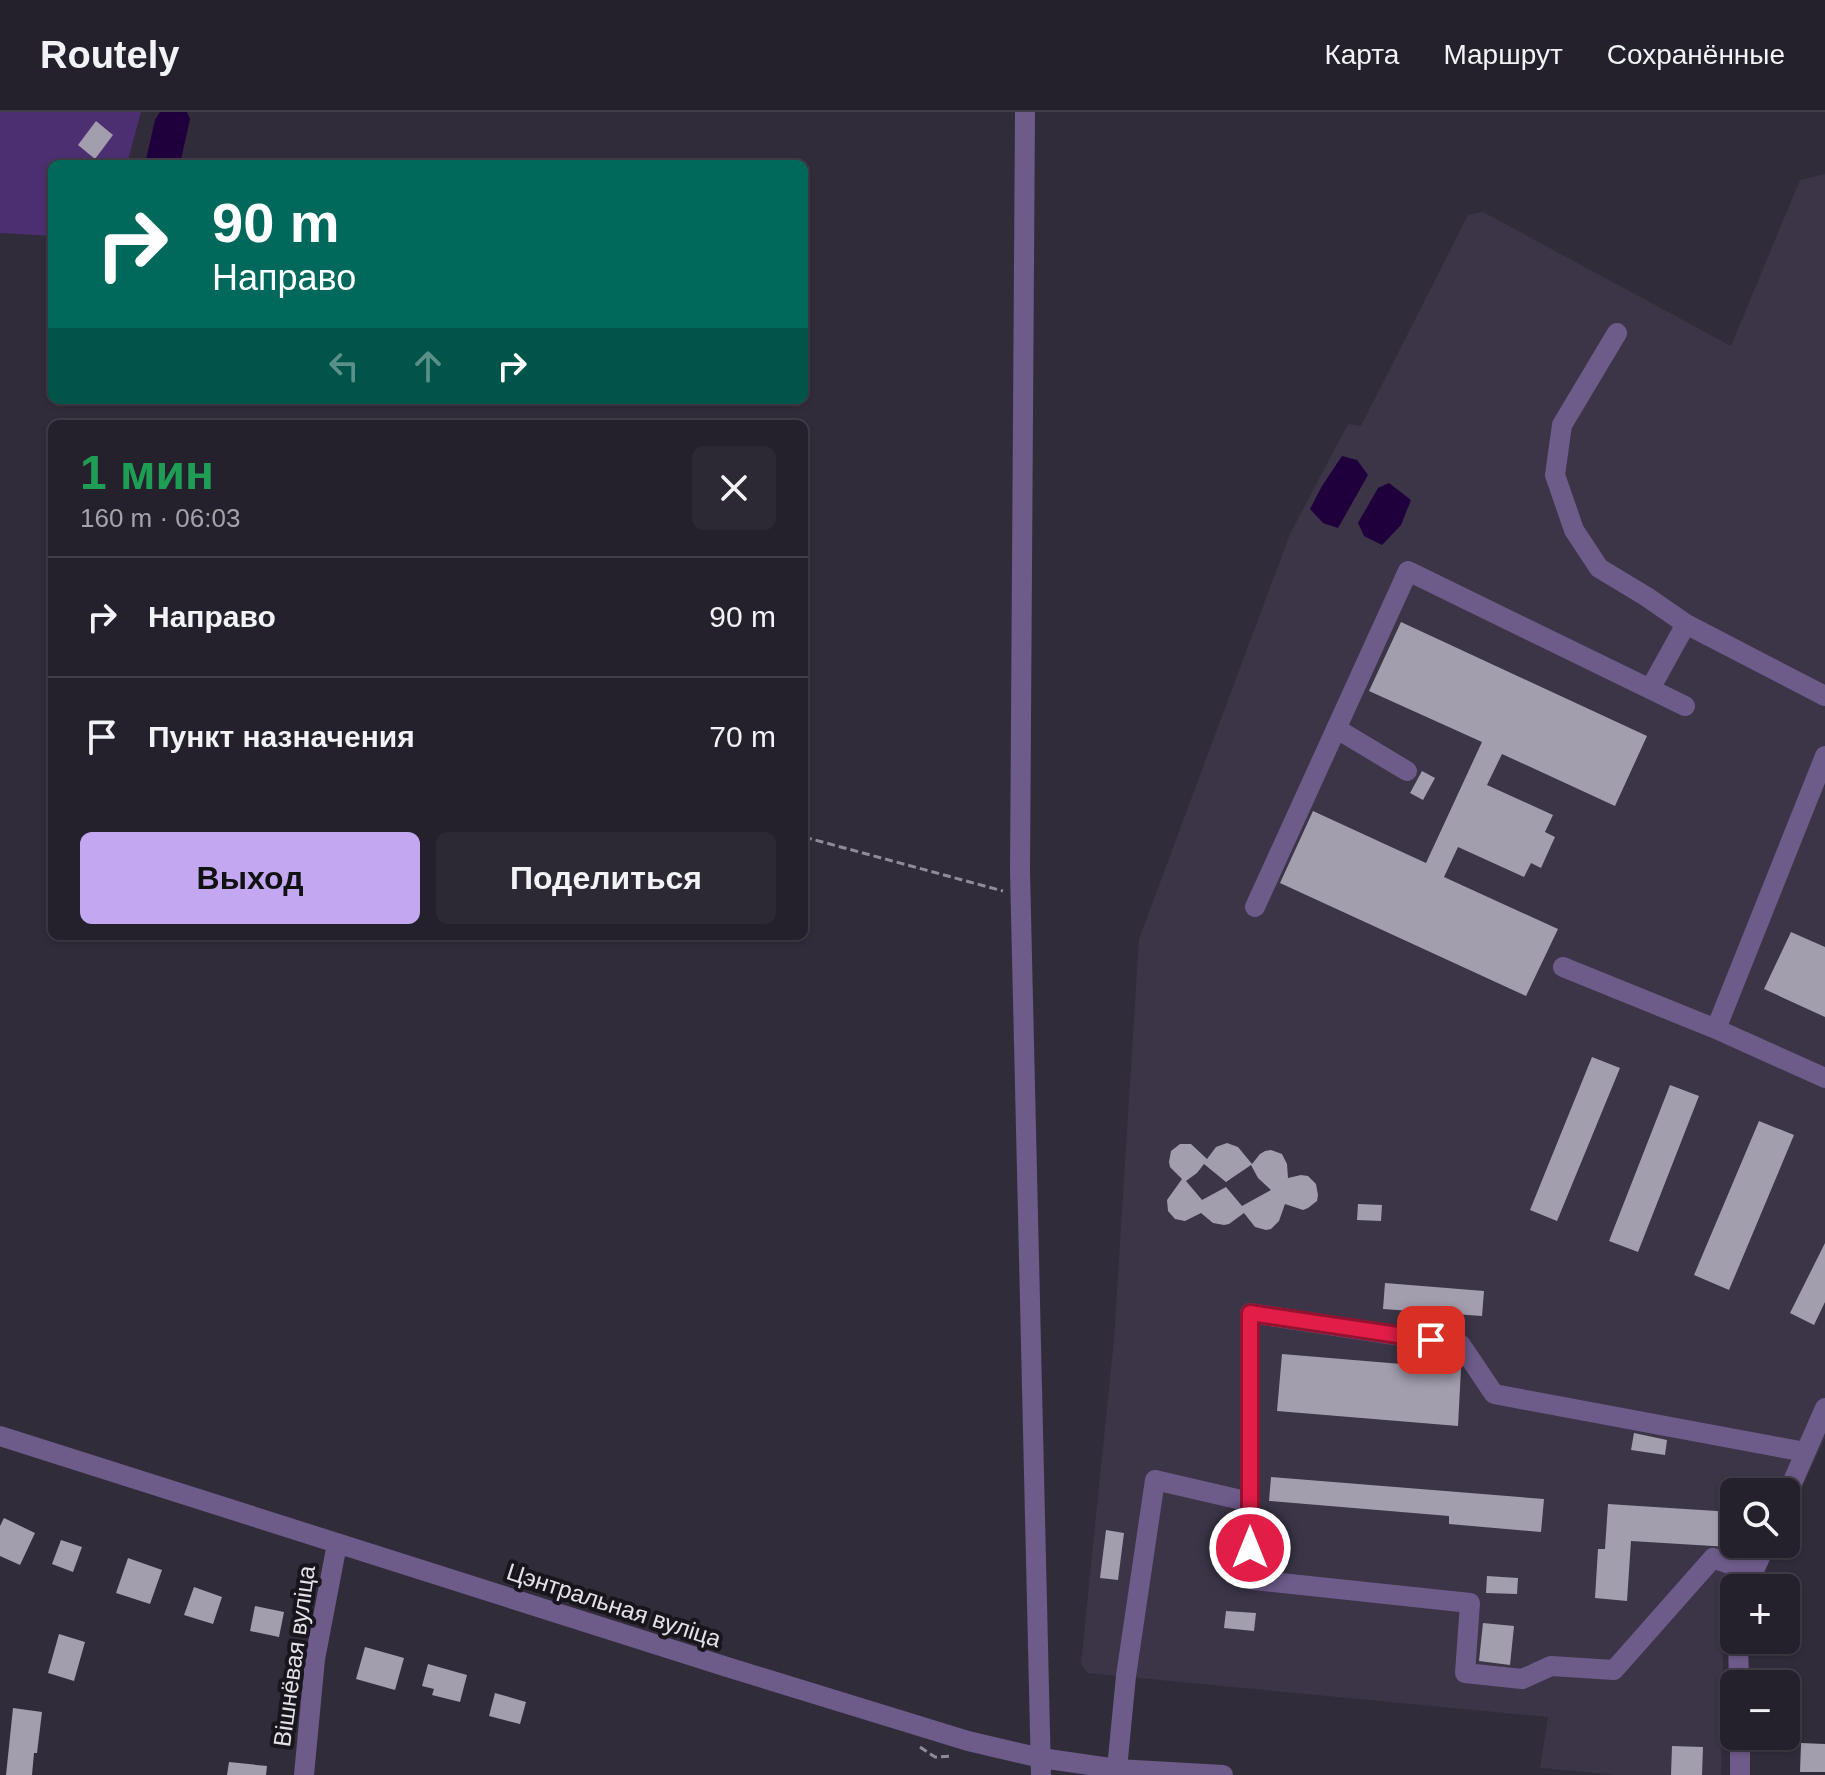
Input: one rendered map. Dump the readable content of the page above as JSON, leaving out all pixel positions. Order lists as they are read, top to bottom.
{
  "streets": {
    "street": ["Цэнтральная вуліца", "Вішнёвая вуліца"]
  },
  "crossings": [
    ["Цэнтральная вуліца", "Вішнёвая вуліца"]
  ],
  "page": {
    "header": "Routely",
    "nav": ["Карта", "Маршрут", "Сохранённые"],
    "turn": ["90 m", "Направо"],
    "heading": ["1 мин", "160 m · 06:03"],
    "list": [
      {
        "name": "Направо",
        "value": "90 m"
      },
      {
        "name": "Пункт назначения",
        "value": "70 m"
      }
    ],
    "buttons": ["Выход", "Поделиться"],
    "map_buttons": ["+", "−"]
  }
}
